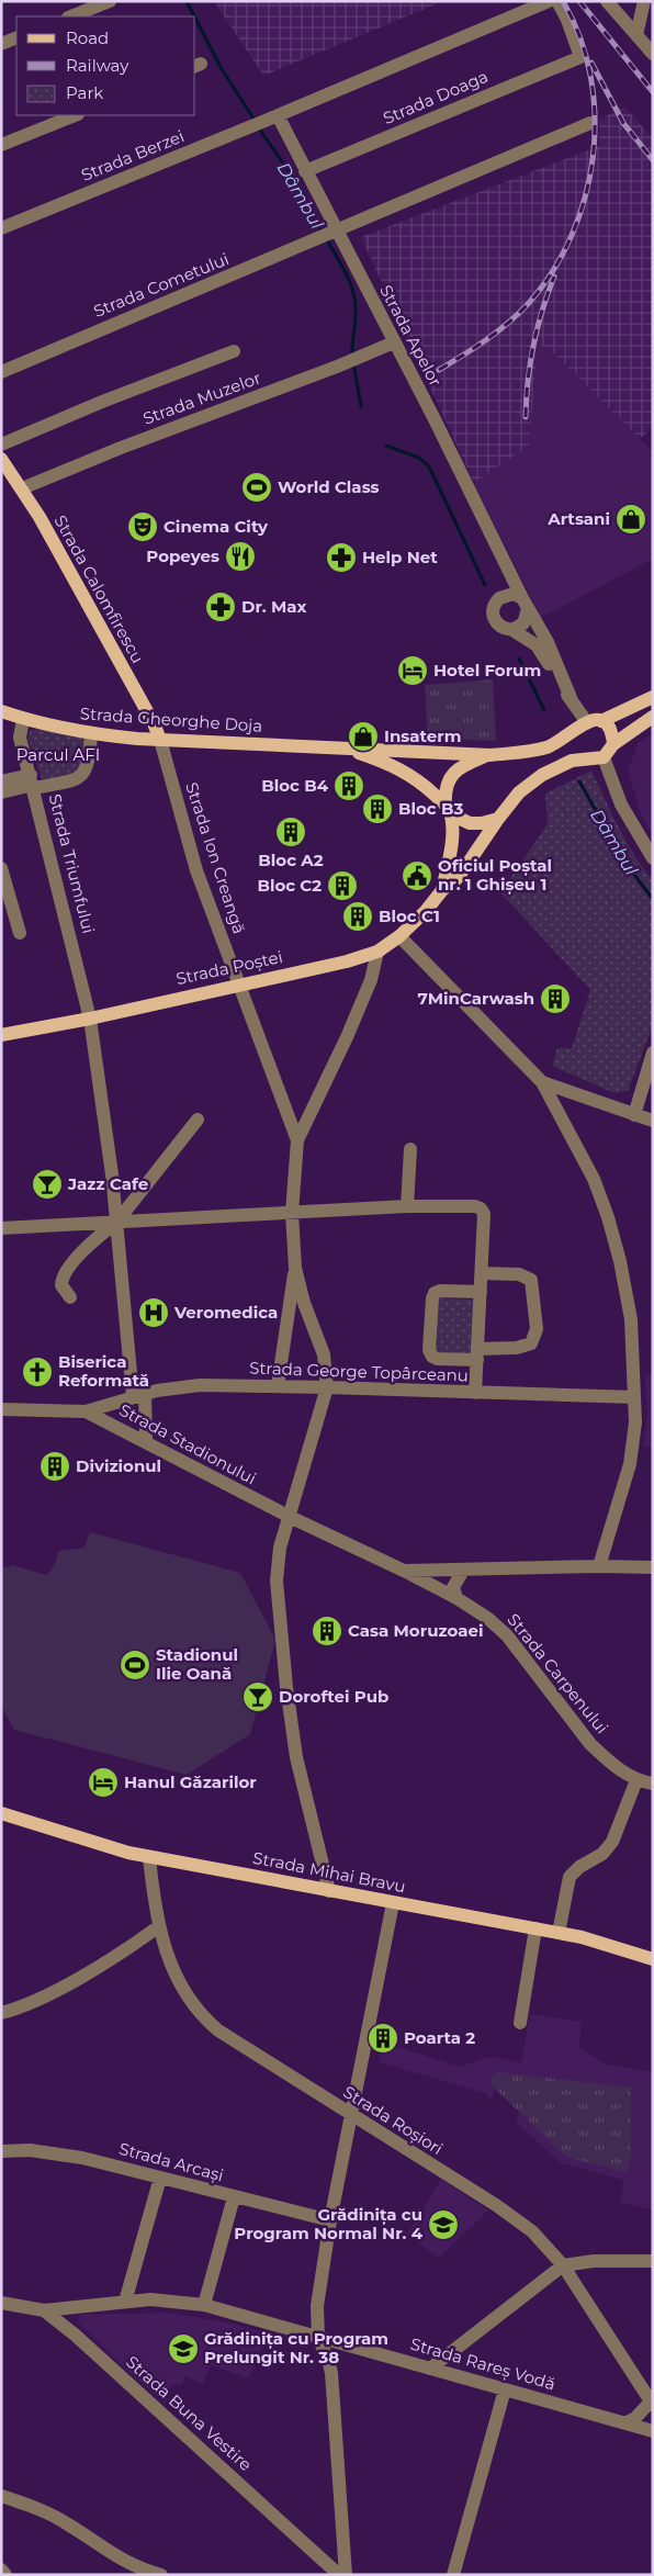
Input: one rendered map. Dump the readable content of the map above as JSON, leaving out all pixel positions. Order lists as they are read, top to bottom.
{
  "streets": {
    "main road": [
      "Strada Calomfirescu",
      "Strada Gheorghe Doja",
      "Strada Poștei",
      "Strada Mihai Bravu"
    ],
    "street": [
      "Strada Doaga",
      "Strada Berzei",
      "Strada Cometului",
      "Strada Apelor",
      "Strada Muzelor",
      "Strada Ion Creangă",
      "Strada Triumfului",
      "Strada George Topârceanu",
      "Strada Stadionului",
      "Strada Carpenului",
      "Strada Roșiori",
      "Strada Arcași",
      "Strada Rareș Vodă",
      "Strada Buna Vestire"
    ]
  },
  "crossings": [
    ["Strada Doaga", "Strada Apelor"],
    ["Strada Berzei", "Strada Apelor"],
    ["Strada Cometului", "Strada Apelor"],
    ["Strada Apelor", "Strada Muzelor"],
    ["Strada Apelor", "Strada Gheorghe Doja"],
    ["Strada Muzelor", "Strada Calomfirescu"],
    ["Strada Calomfirescu", "Strada Gheorghe Doja"],
    ["Strada Calomfirescu", "Strada Ion Creangă"],
    ["Strada Gheorghe Doja", "Strada Ion Creangă"],
    ["Strada Gheorghe Doja", "Strada Triumfului"],
    ["Strada Gheorghe Doja", "Strada Poștei"],
    ["Strada Ion Creangă", "Strada Poștei"],
    ["Strada Triumfului", "Strada Poștei"],
    ["Strada Triumfului", "Strada George Topârceanu"],
    ["Strada Triumfului", "Strada Stadionului"],
    ["Strada George Topârceanu", "Strada Stadionului"],
    ["Strada Stadionului", "Strada Carpenului"],
    ["Strada Mihai Bravu", "Strada Roșiori"],
    ["Strada Rareș Vodă", "Strada Buna Vestire"]
  ],
  "water": ["Dâmbul"],
  "parks": ["Parcul AFI"],
  "places": {
    "sports": ["World Class", "Stadionul Ilie Oană"],
    "shop": ["Artsani", "Insaterm"],
    "theatre": ["Cinema City"],
    "restaurant": ["Popeyes"],
    "pharmacy": ["Help Net", "Dr. Max"],
    "hotel": ["Hotel Forum", "Hanul Găzarilor"],
    "building": [
      "Bloc B4",
      "Bloc B3",
      "Bloc A2",
      "Bloc C2",
      "Bloc C1",
      "7MinCarwash",
      "Divizionul",
      "Casa Moruzoaei",
      "Poarta 2"
    ],
    "public building": ["Oficiul Poștal nr. 1 Ghișeu 1"],
    "bar": ["Jazz Cafe", "Doroftei Pub"],
    "hospital": ["Veromedica"],
    "church": ["Biserica Reformată"],
    "school or university": ["Grădinița cu Program Normal Nr. 4", "Grădinița cu Program Prelungit Nr. 38"]
  },
  "legend": ["Road", "Railway", "Park"]
}
